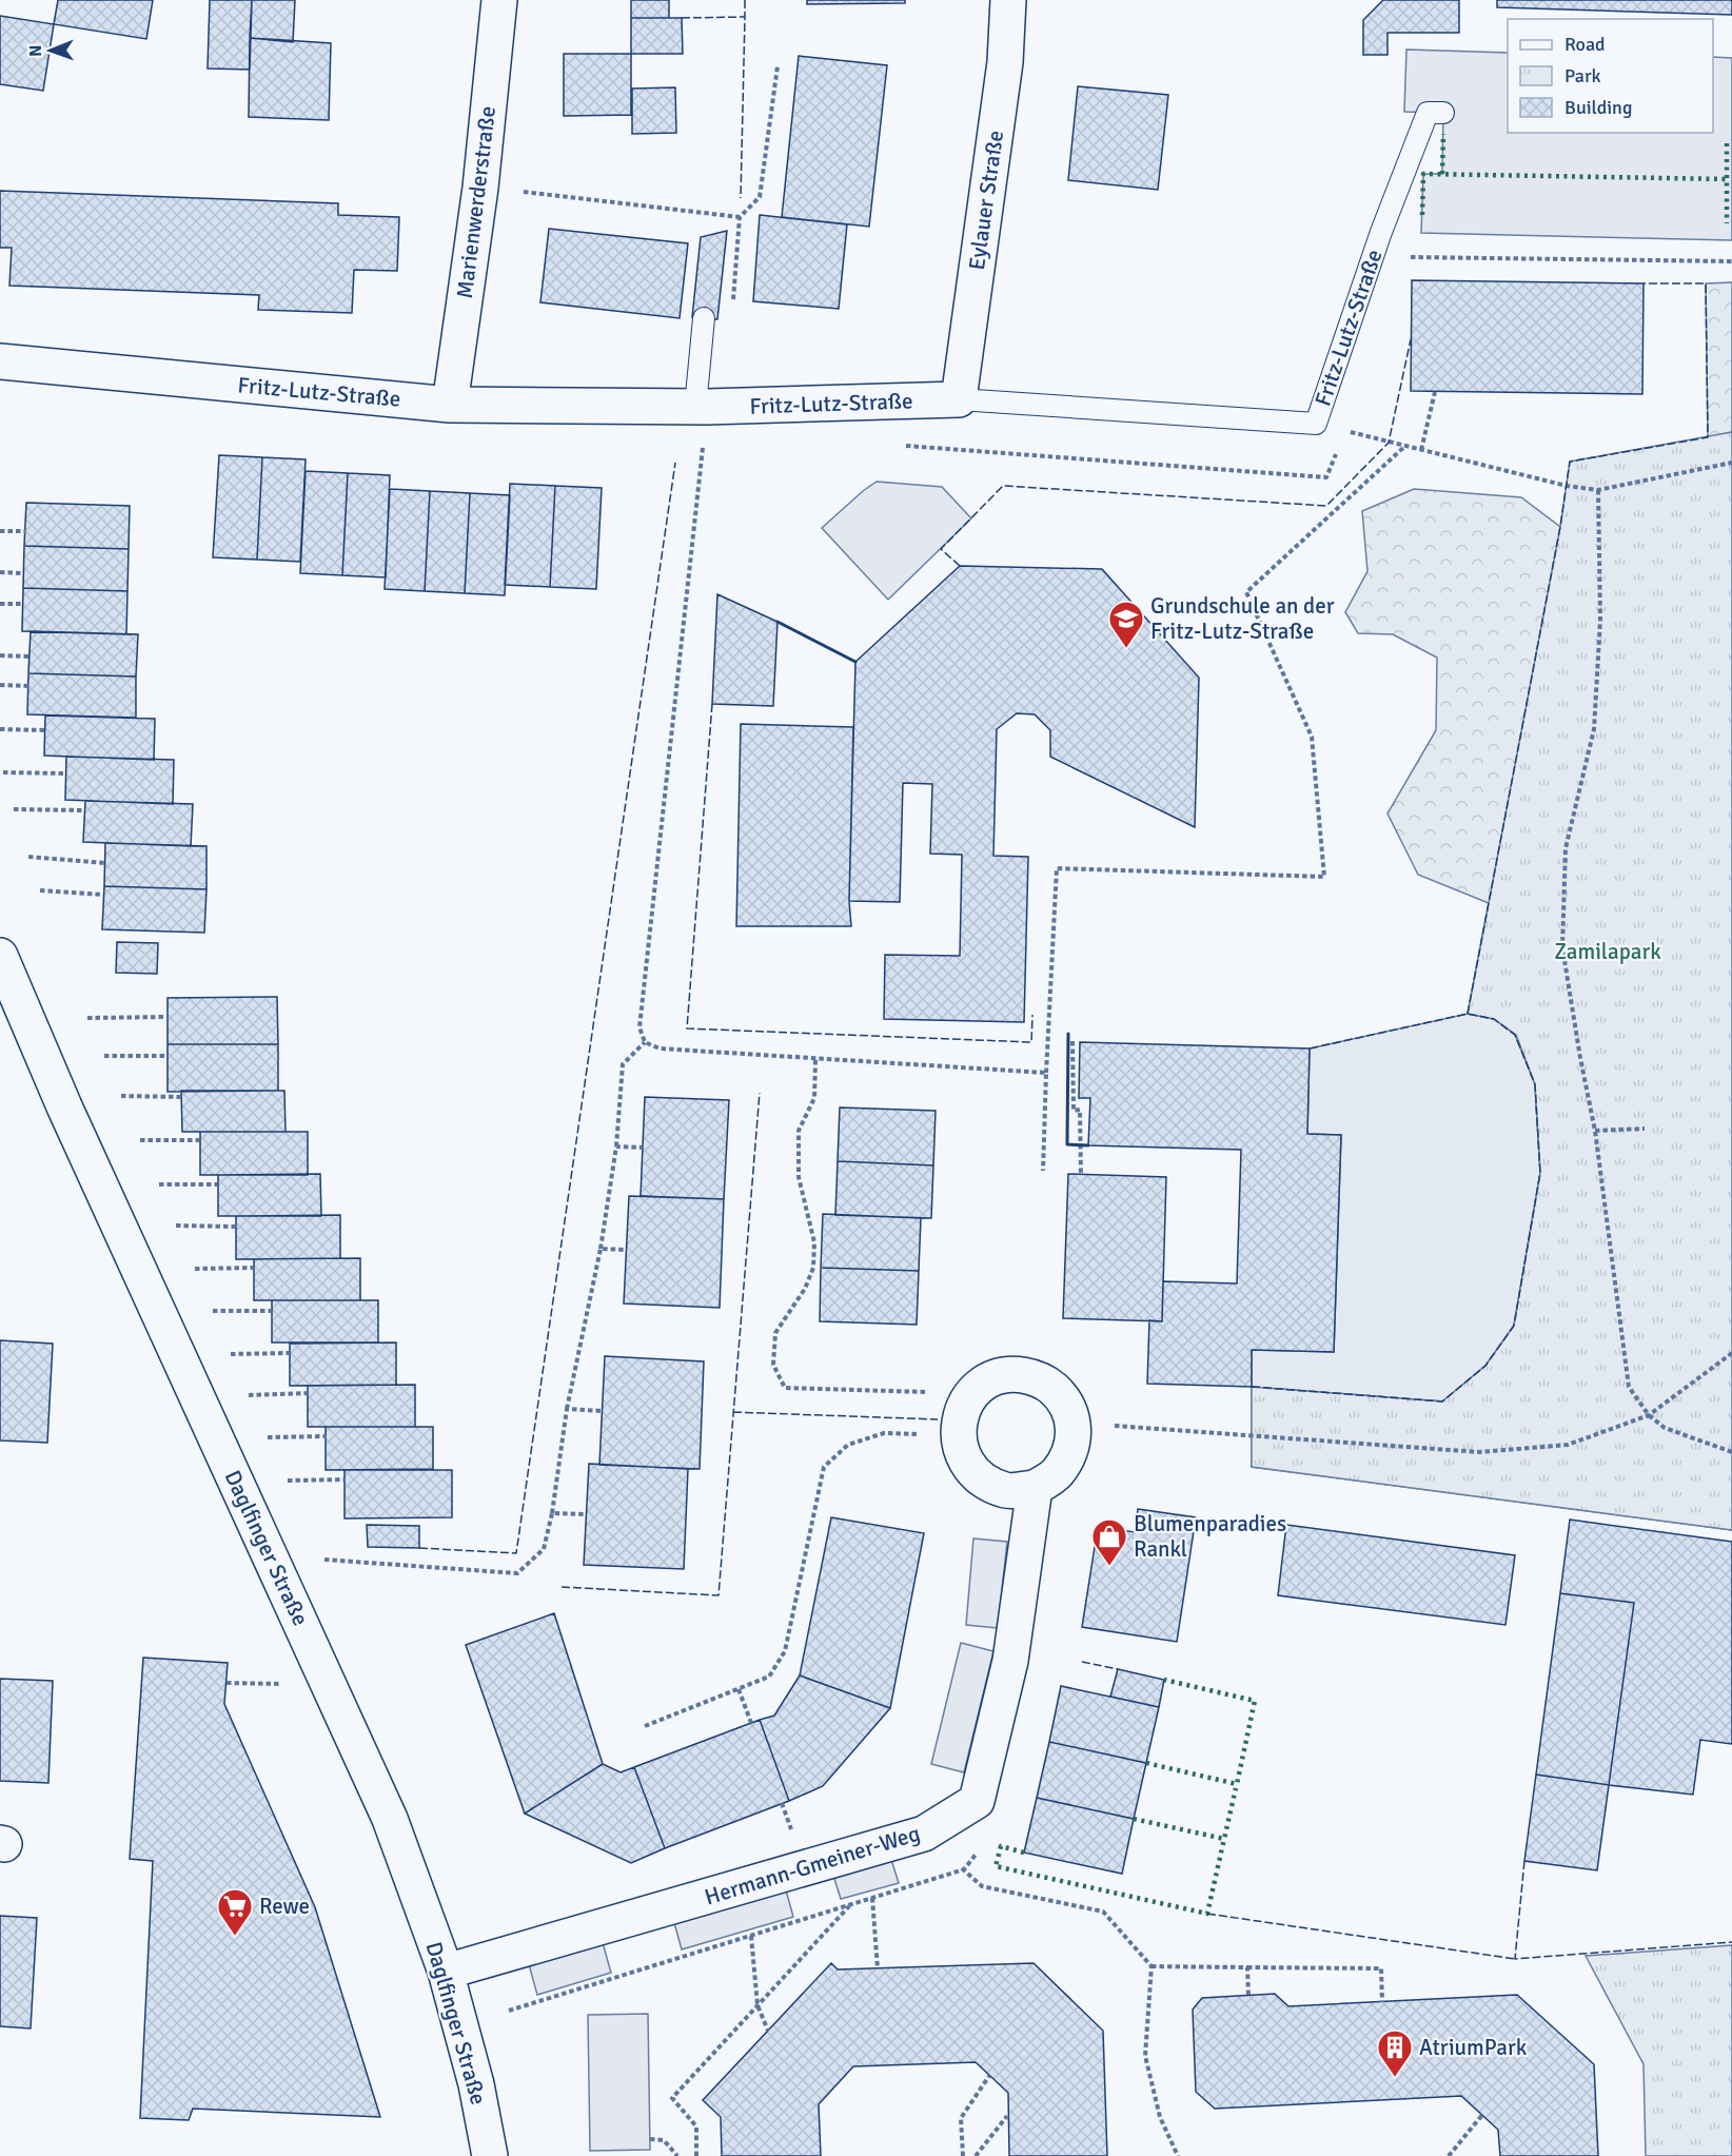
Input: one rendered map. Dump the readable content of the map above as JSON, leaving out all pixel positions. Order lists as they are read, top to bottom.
{
  "streets": {
    "street": [
      "Eylauer Straße",
      "Marienwerderstraße",
      "Fritz-Lutz-Straße",
      "Daglfinger Straße",
      "Hermann-Gmeiner-Weg"
    ]
  },
  "crossings": [
    ["Eylauer Straße", "Fritz-Lutz-Straße"],
    ["Marienwerderstraße", "Fritz-Lutz-Straße"],
    ["Daglfinger Straße", "Hermann-Gmeiner-Weg"]
  ],
  "parks": ["Zamilapark"],
  "places": {
    "school or university": ["Grundschule an der Fritz-Lutz-Straße"],
    "shop": ["Blumenparadies Rankl"],
    "supermarket": ["Rewe"],
    "building": ["AtriumPark"]
  },
  "legend": ["Road", "Park", "Building"],
  "north": "left"
}
